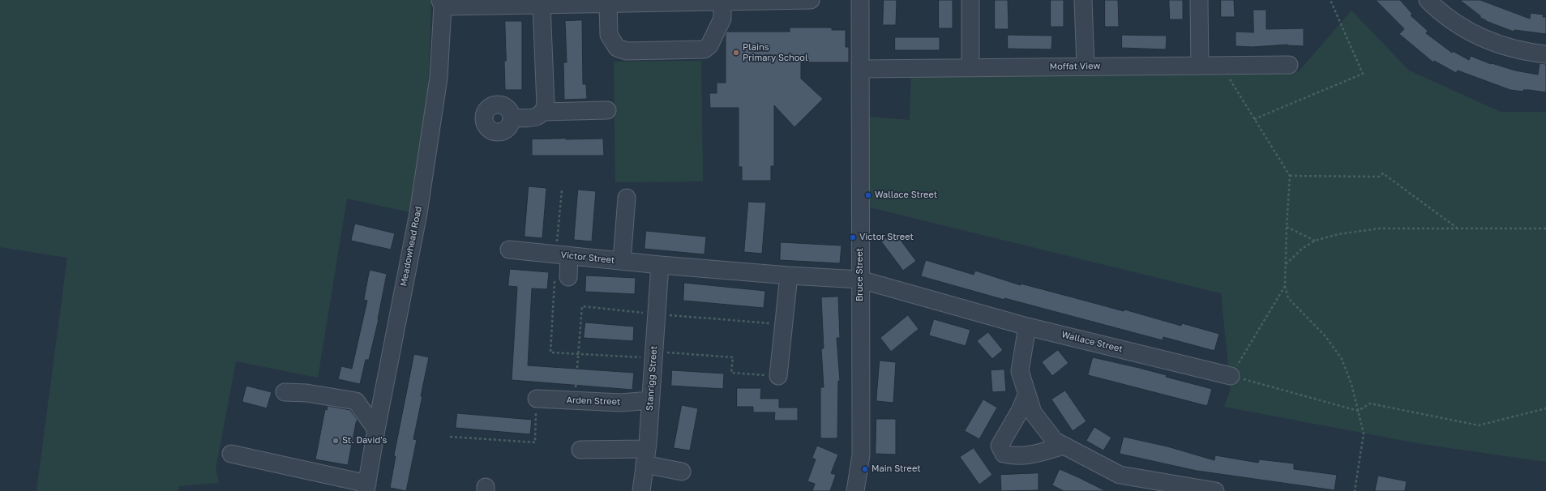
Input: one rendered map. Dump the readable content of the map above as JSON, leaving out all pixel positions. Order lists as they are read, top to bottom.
{
  "streets": {
    "street": [
      "Moffat View",
      "Meadowhead Road",
      "Victor Street",
      "Bruce Street",
      "Wallace Street",
      "Stanrigg Street",
      "Arden Street"
    ]
  },
  "crossings": [
    ["Moffat View", "Bruce Street"],
    ["Victor Street", "Bruce Street"],
    ["Victor Street", "Wallace Street"],
    ["Victor Street", "Stanrigg Street"],
    ["Bruce Street", "Wallace Street"],
    ["Stanrigg Street", "Arden Street"]
  ],
  "places": [
    "Plains Primary School",
    "Wallace Street",
    "Victor Street",
    "St. David's",
    "Main Street"
  ]
}
